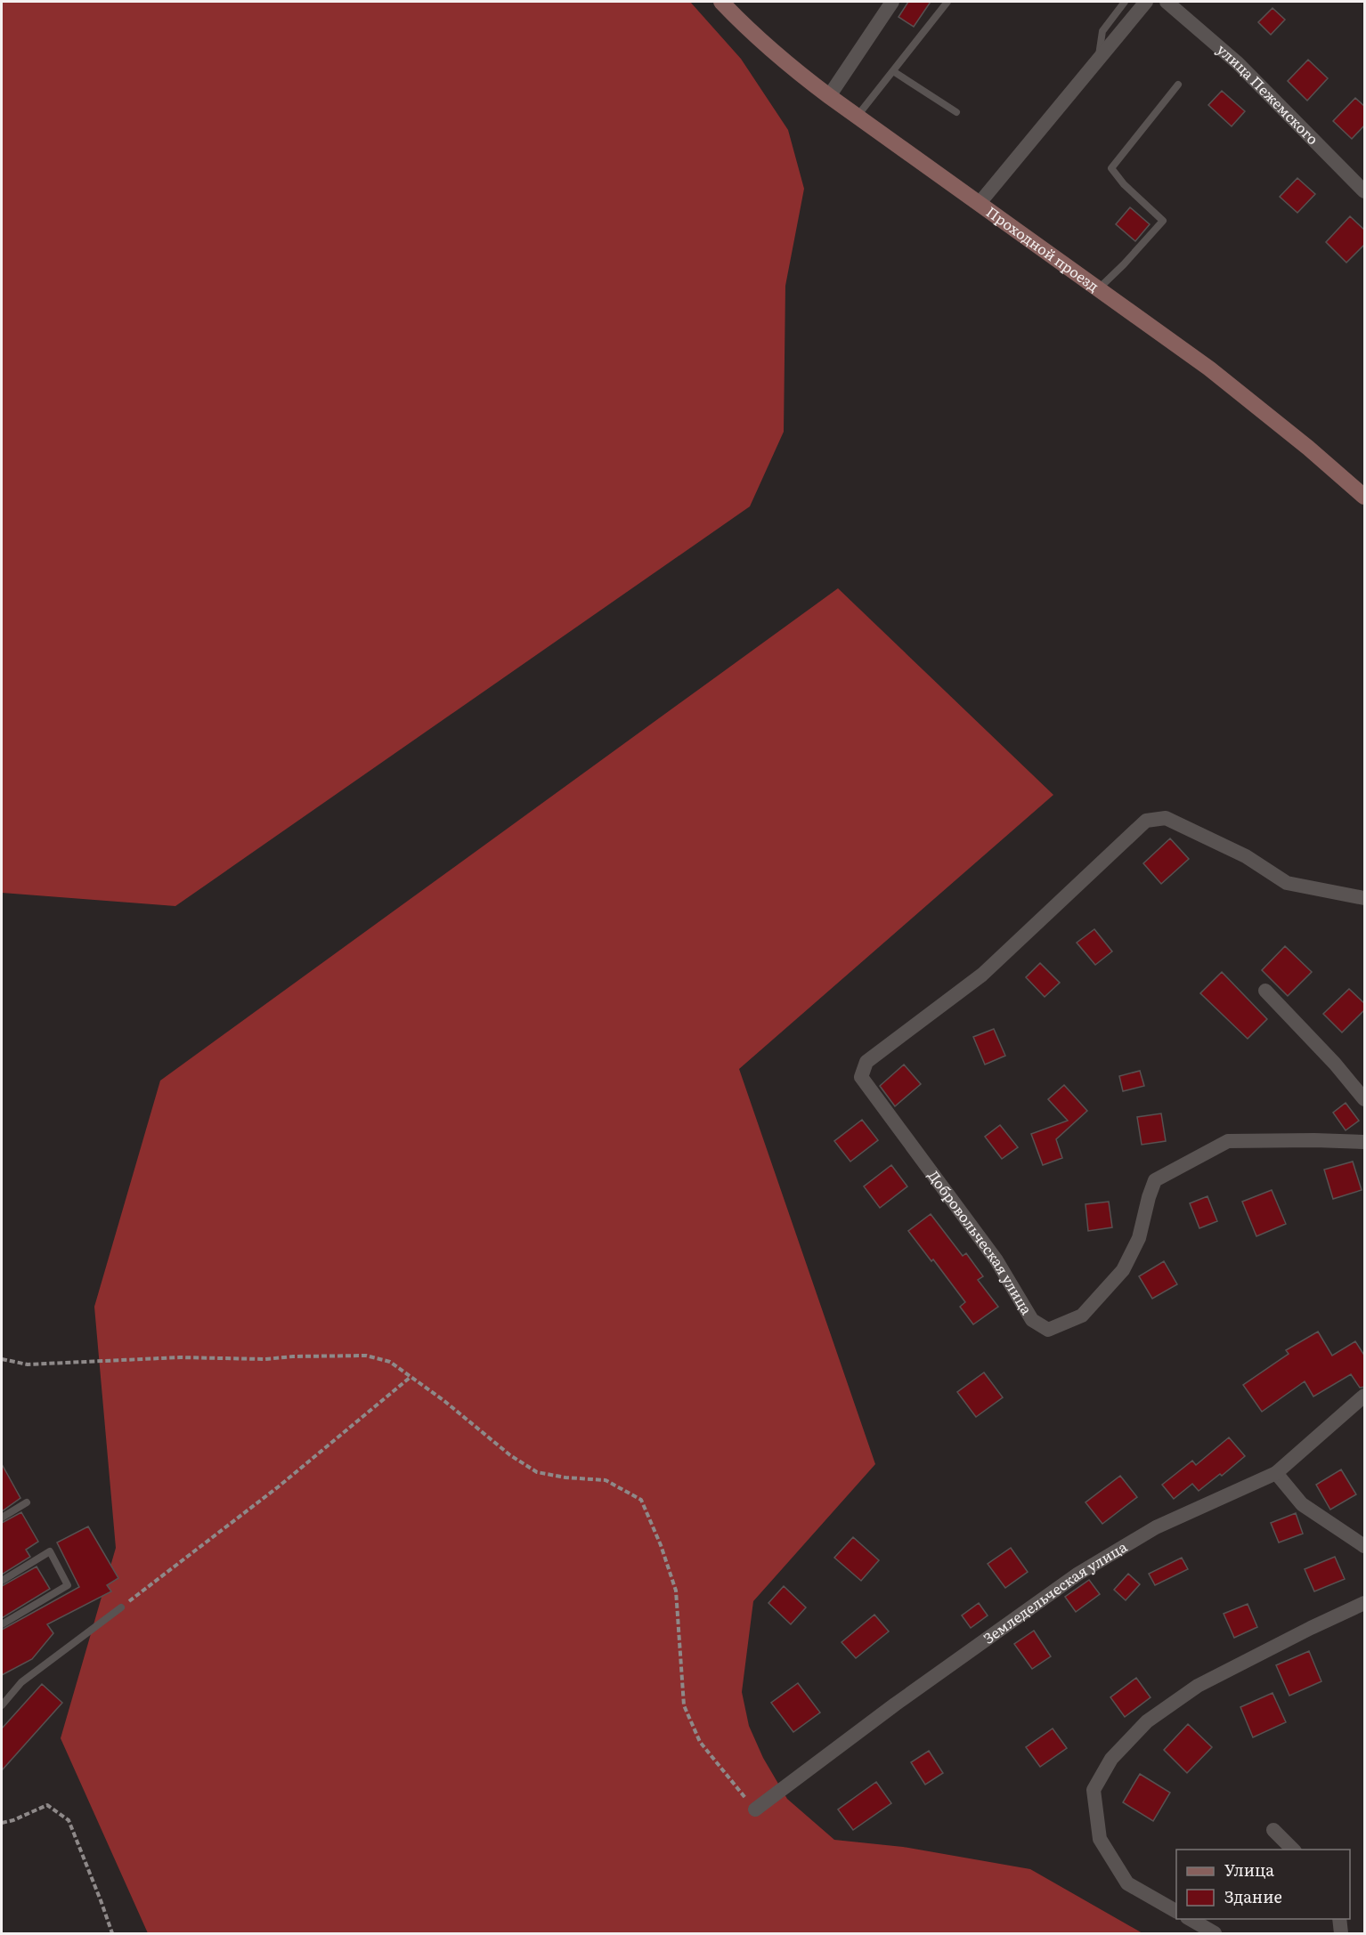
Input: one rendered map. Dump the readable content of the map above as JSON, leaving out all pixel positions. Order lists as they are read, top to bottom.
{
  "streets": {
    "street": [
      "улица Пежемского",
      "Проходной проезд",
      "Добровольческая улица",
      "Земледельческая улица"
    ]
  },
  "legend": ["Улица", "Здание"]
}
